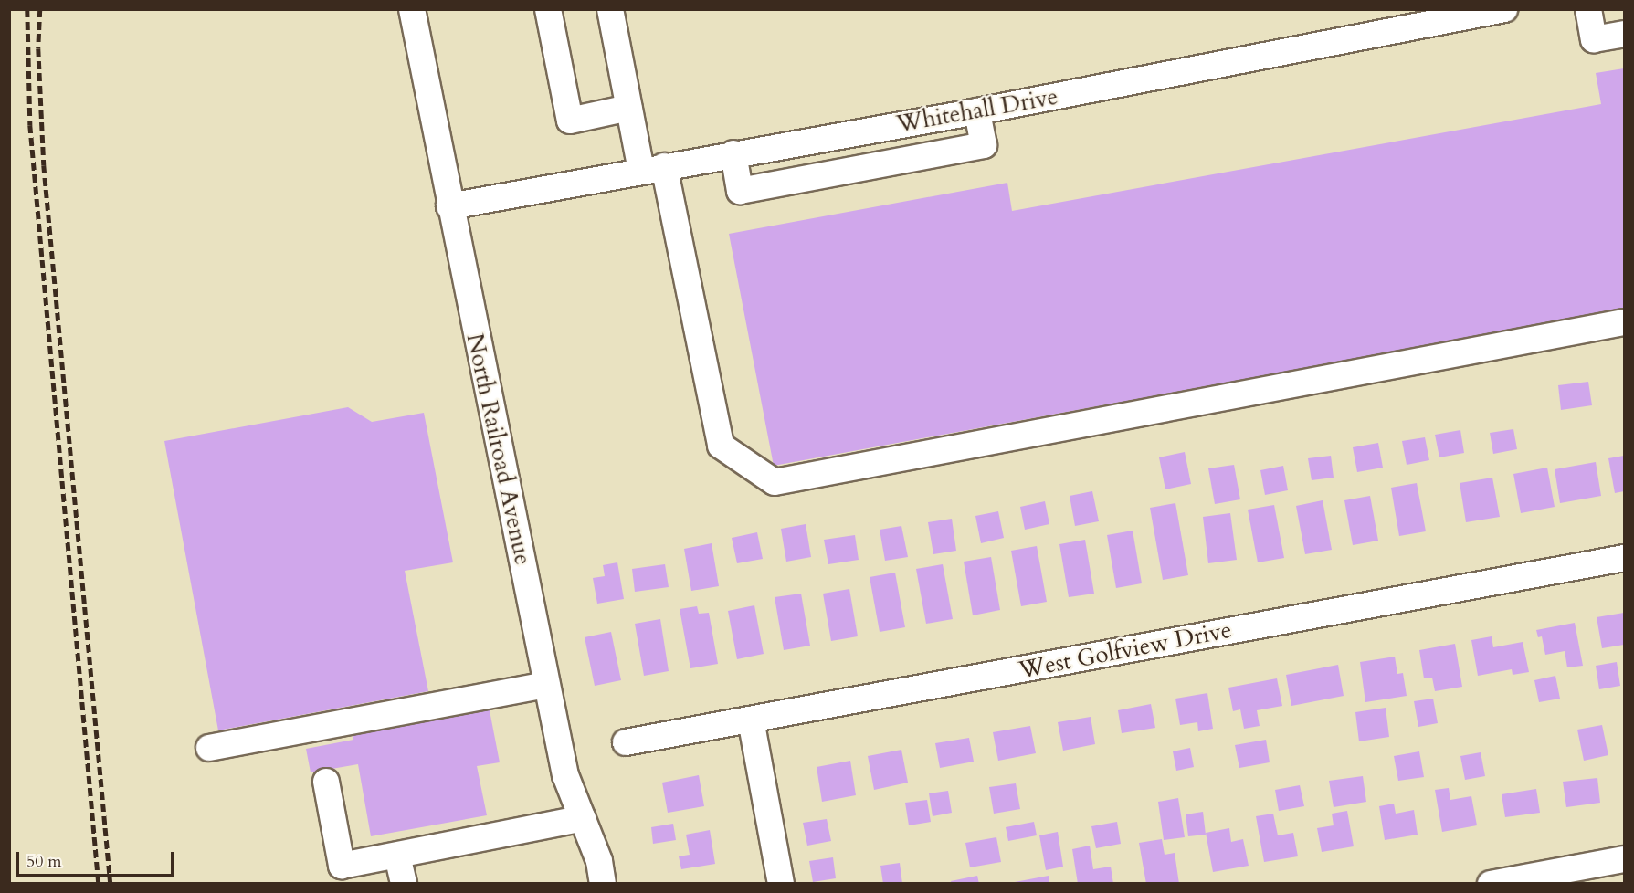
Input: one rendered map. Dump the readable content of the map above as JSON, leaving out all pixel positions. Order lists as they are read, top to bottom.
{
  "streets": {
    "street": ["Whitehall Drive", "North Railroad Avenue", "West Golfview Drive"]
  },
  "crossings": [
    ["Whitehall Drive", "North Railroad Avenue"]
  ],
  "scale_bar": "50 m"
}
